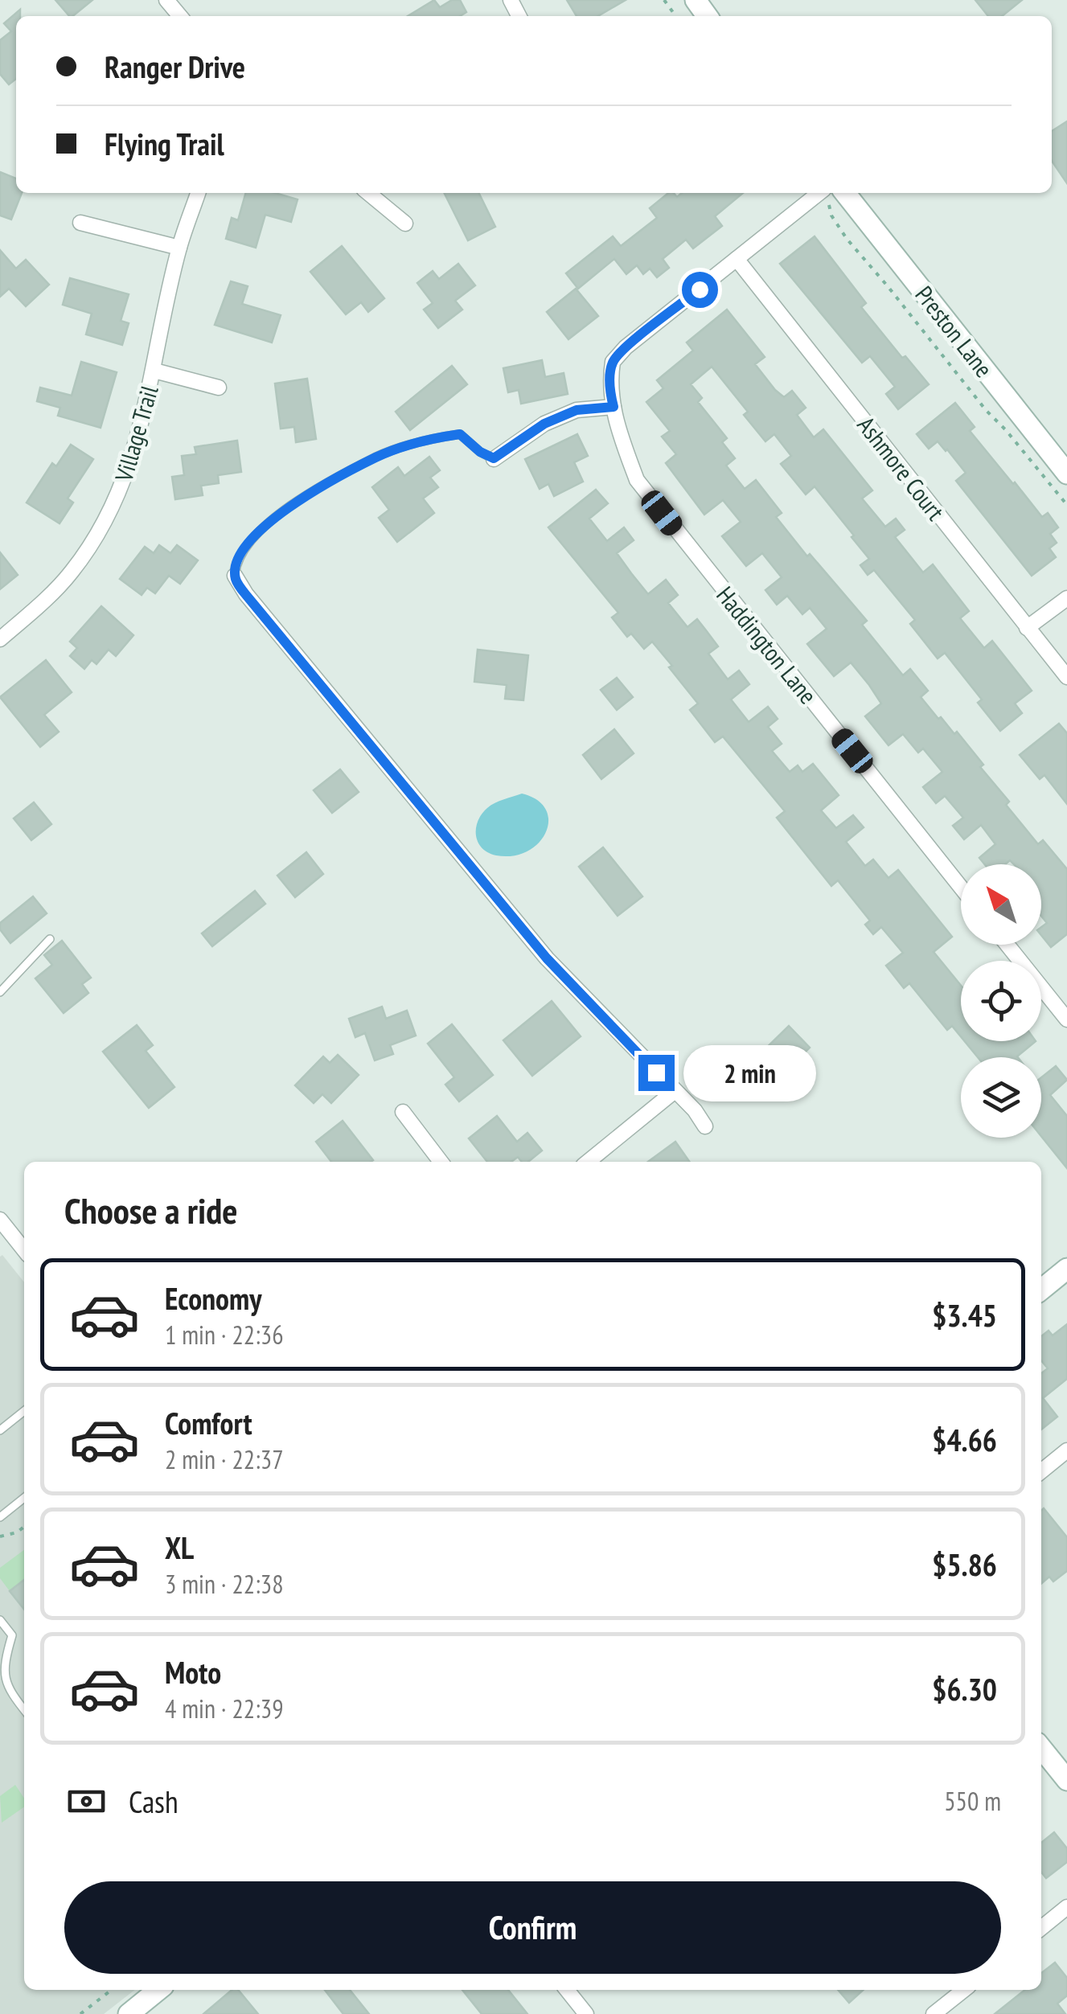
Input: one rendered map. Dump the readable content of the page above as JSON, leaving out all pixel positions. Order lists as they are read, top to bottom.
{
  "streets": {
    "street": [
      "Preston Lane",
      "Village Trail",
      "Ashmore Court",
      "Haddington Lane"
    ]
  },
  "crossings": [
    ["Ashmore Court", "Haddington Lane"]
  ],
  "north": "top left",
  "page": {
    "banner": ["Ranger Drive", "Flying Trail"],
    "bubble": "2 min",
    "heading": "Choose a ride",
    "list": [
      {
        "name": "Economy",
        "note": "1 min · 22:36",
        "value": "$3.45"
      },
      {
        "name": "Comfort",
        "note": "2 min · 22:37",
        "value": "$4.66"
      },
      {
        "name": "XL",
        "note": "3 min · 22:38",
        "value": "$5.86"
      },
      {
        "name": "Moto",
        "note": "4 min · 22:39",
        "value": "$6.30"
      }
    ],
    "pay": ["Cash", "550 m"],
    "buttons": "Confirm"
  }
}
